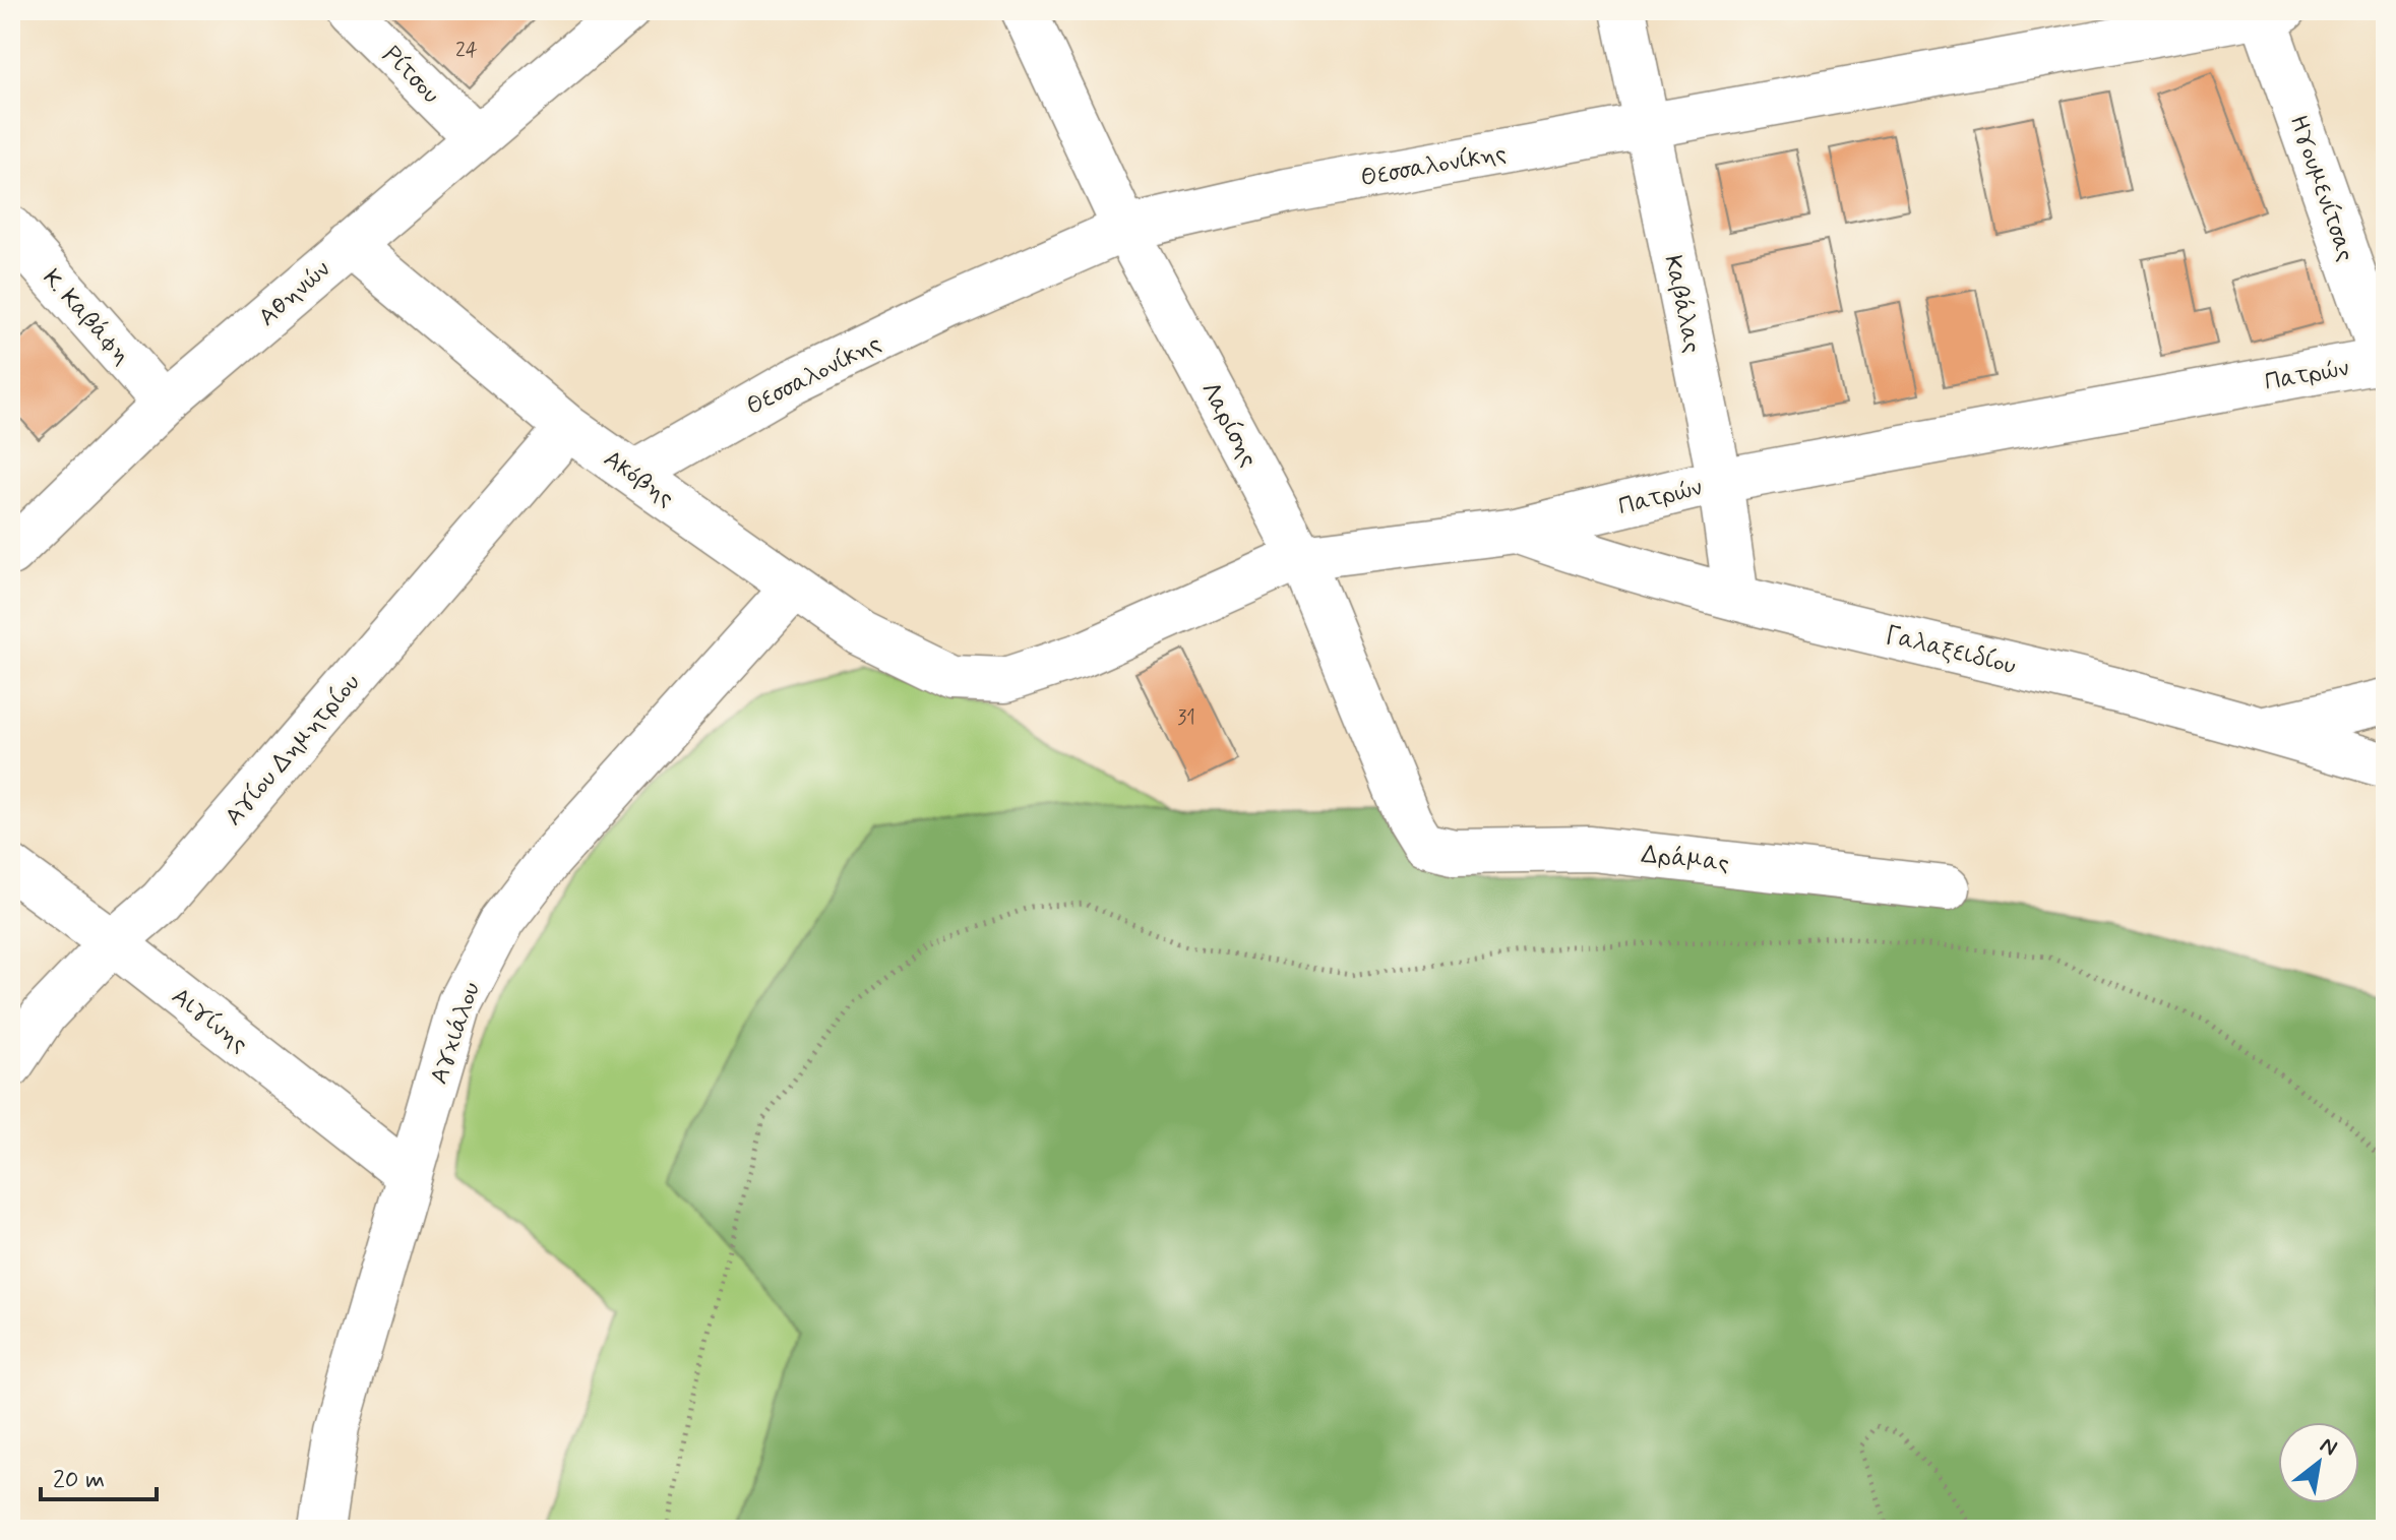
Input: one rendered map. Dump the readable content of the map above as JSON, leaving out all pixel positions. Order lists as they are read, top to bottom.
{
  "streets": {
    "street": [
      "Ρίτσου",
      "Θεσσαλονίκης",
      "Ηγουμενίτσας",
      "Αθηνών",
      "Καβάλας",
      "Κ. Καβάφη",
      "Πατρών",
      "Λαρίσης",
      "Ακόβης",
      "Γαλαξειδίου",
      "Αγίου Δημητρίου",
      "Δράμας",
      "Αιγίνης",
      "Αγχιάλου"
    ]
  },
  "crossings": [
    ["Ρίτσου", "Αθηνών"],
    ["Θεσσαλονίκης", "Ηγουμενίτσας"],
    ["Θεσσαλονίκης", "Καβάλας"],
    ["Θεσσαλονίκης", "Λαρίσης"],
    ["Θεσσαλονίκης", "Ακόβης"],
    ["Ηγουμενίτσας", "Πατρών"],
    ["Αθηνών", "Κ. Καβάφη"],
    ["Αθηνών", "Ακόβης"],
    ["Καβάλας", "Πατρών"],
    ["Καβάλας", "Γαλαξειδίου"],
    ["Πατρών", "Λαρίσης"],
    ["Πατρών", "Ακόβης"],
    ["Πατρών", "Γαλαξειδίου"],
    ["Λαρίσης", "Δράμας"],
    ["Ακόβης", "Αγίου Δημητρίου"],
    ["Ακόβης", "Αγχιάλου"],
    ["Αγίου Δημητρίου", "Αιγίνης"],
    ["Αιγίνης", "Αγχιάλου"]
  ],
  "house_numbers": ["24", "31"],
  "scale_bar": "20 m",
  "north": "top right"
}
